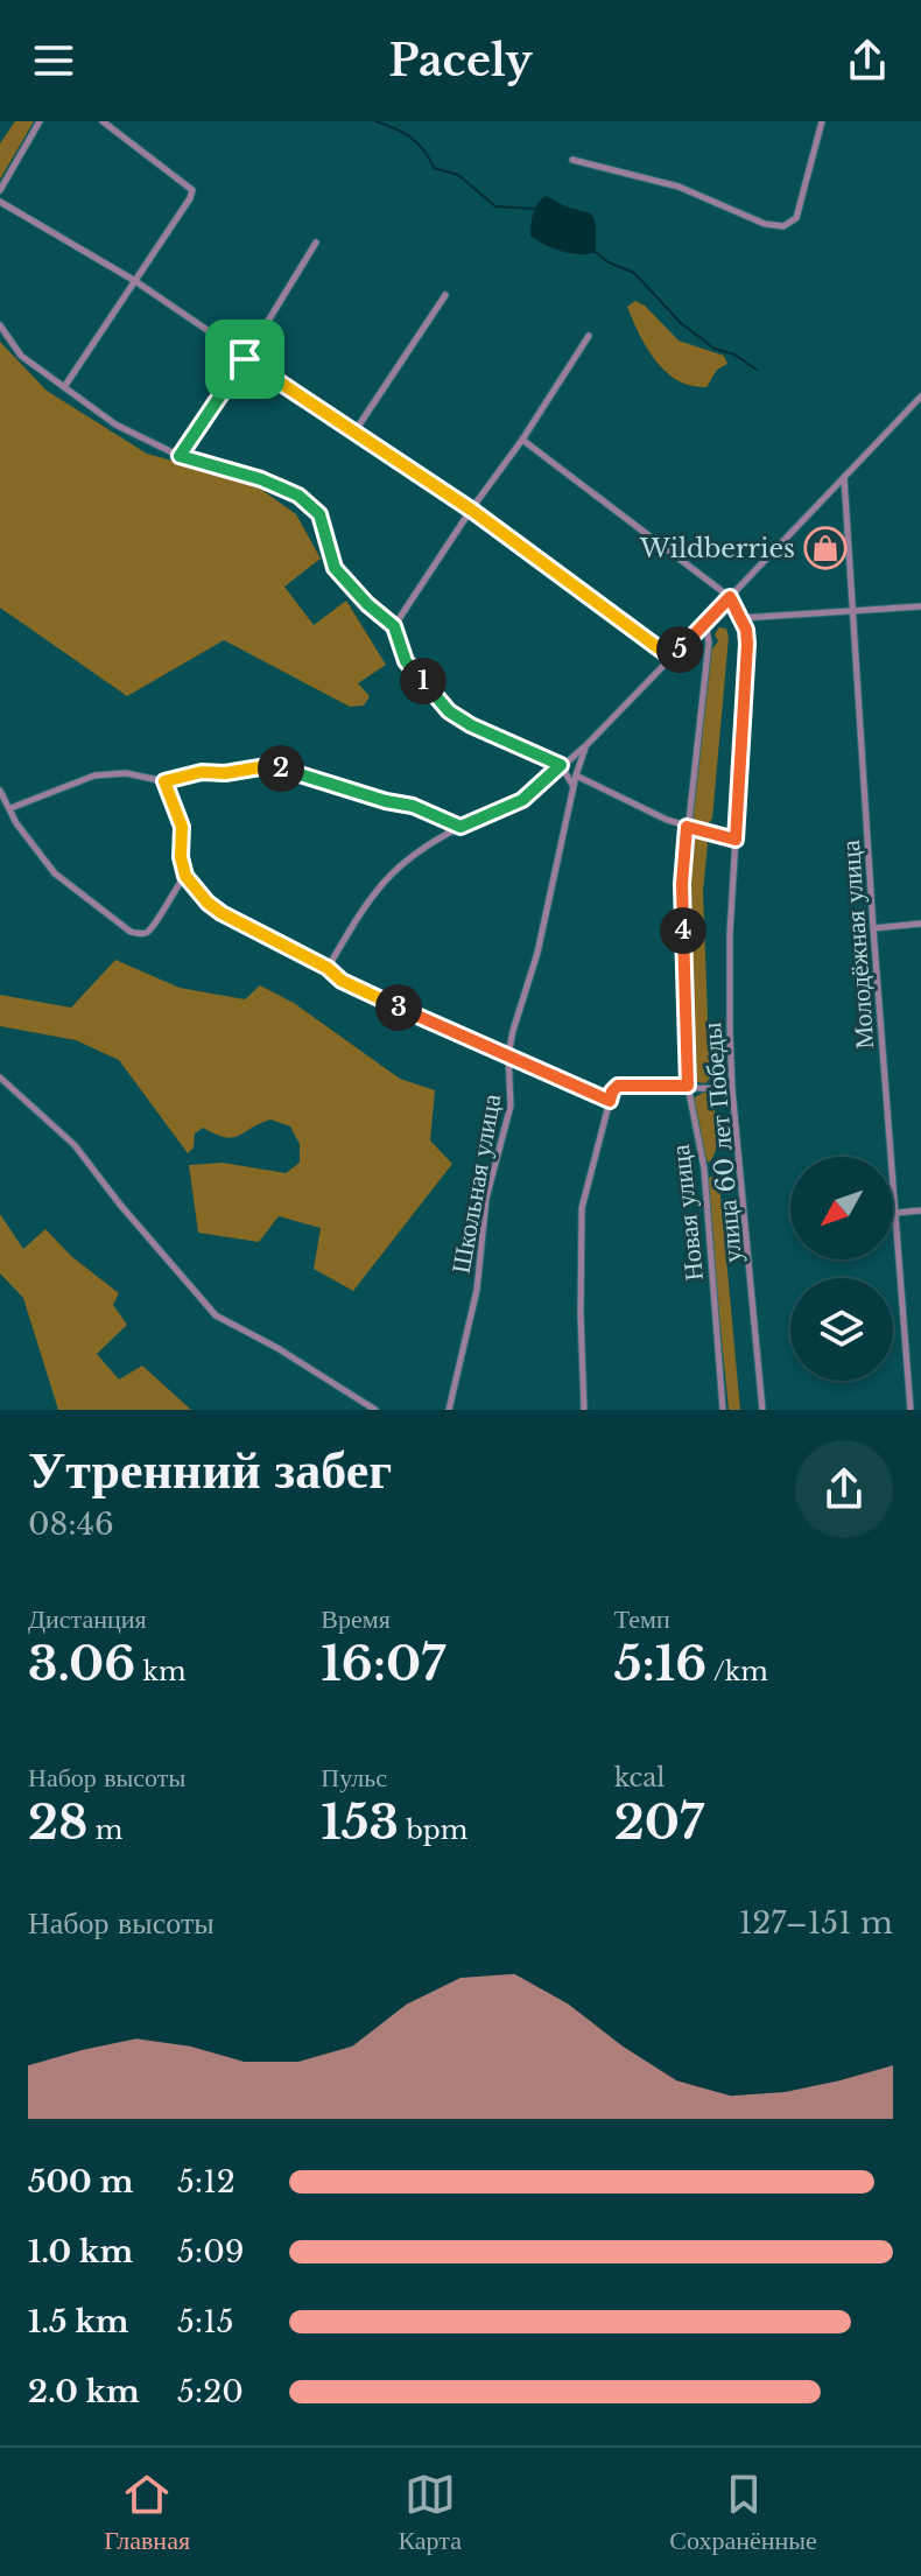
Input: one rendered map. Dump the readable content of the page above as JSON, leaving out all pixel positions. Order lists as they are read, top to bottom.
{
  "streets": {
    "street": [
      "Молодёжная улица",
      "улица 60 лет Победы",
      "Школьная улица",
      "Новая улица"
    ]
  },
  "places": {
    "shop": ["Wildberries"]
  },
  "north": "bottom left",
  "page": {
    "header": "Pacely",
    "pins": [
      "5",
      "1",
      "2",
      "4",
      "3"
    ],
    "heading": ["Утренний забег", "08:46"],
    "stats": [
      ["Дистанция", "3.06 km"],
      ["Время", "16:07"],
      ["Темп", "5:16 /km"],
      ["Набор высоты", "28 m"],
      ["Пульс", "153 bpm"],
      ["kcal", "207"]
    ],
    "chart": ["Набор высоты", "127–151 m"],
    "list": [
      {
        "name": "500 m",
        "note": "5:12"
      },
      {
        "name": "1.0 km",
        "note": "5:09"
      },
      {
        "name": "1.5 km",
        "note": "5:15"
      },
      {
        "name": "2.0 km",
        "note": "5:20"
      }
    ],
    "tabs": ["Главная", "Карта", "Сохранённые"]
  }
}
